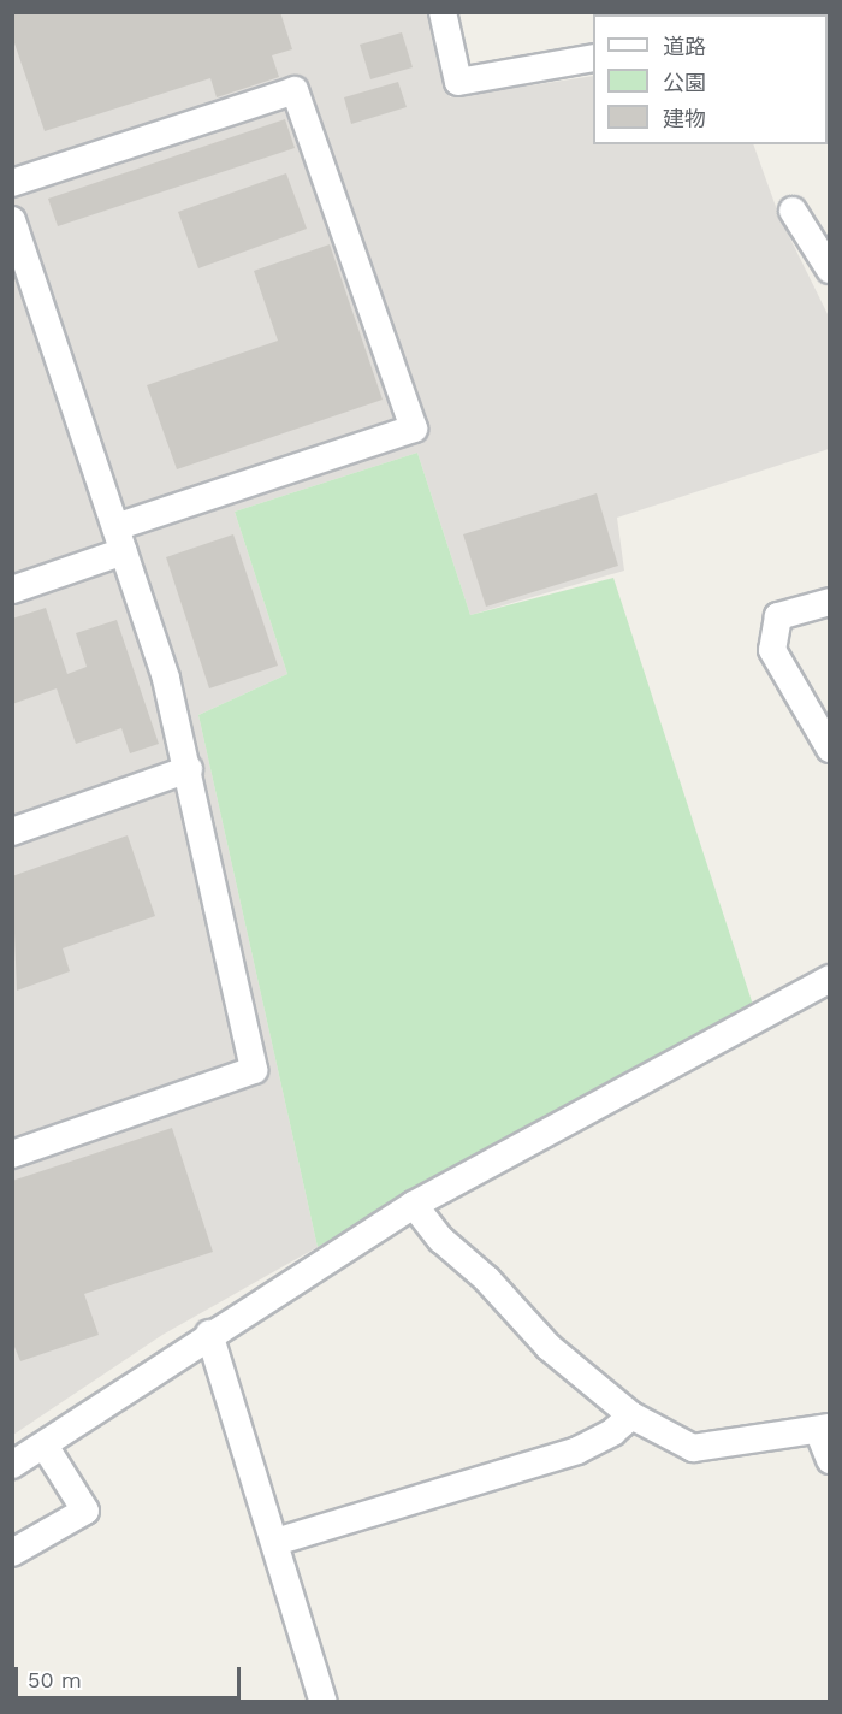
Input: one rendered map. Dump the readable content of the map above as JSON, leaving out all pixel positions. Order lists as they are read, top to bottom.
{
  "legend": ["道路", "公園", "建物"],
  "scale_bar": "50 m"
}
